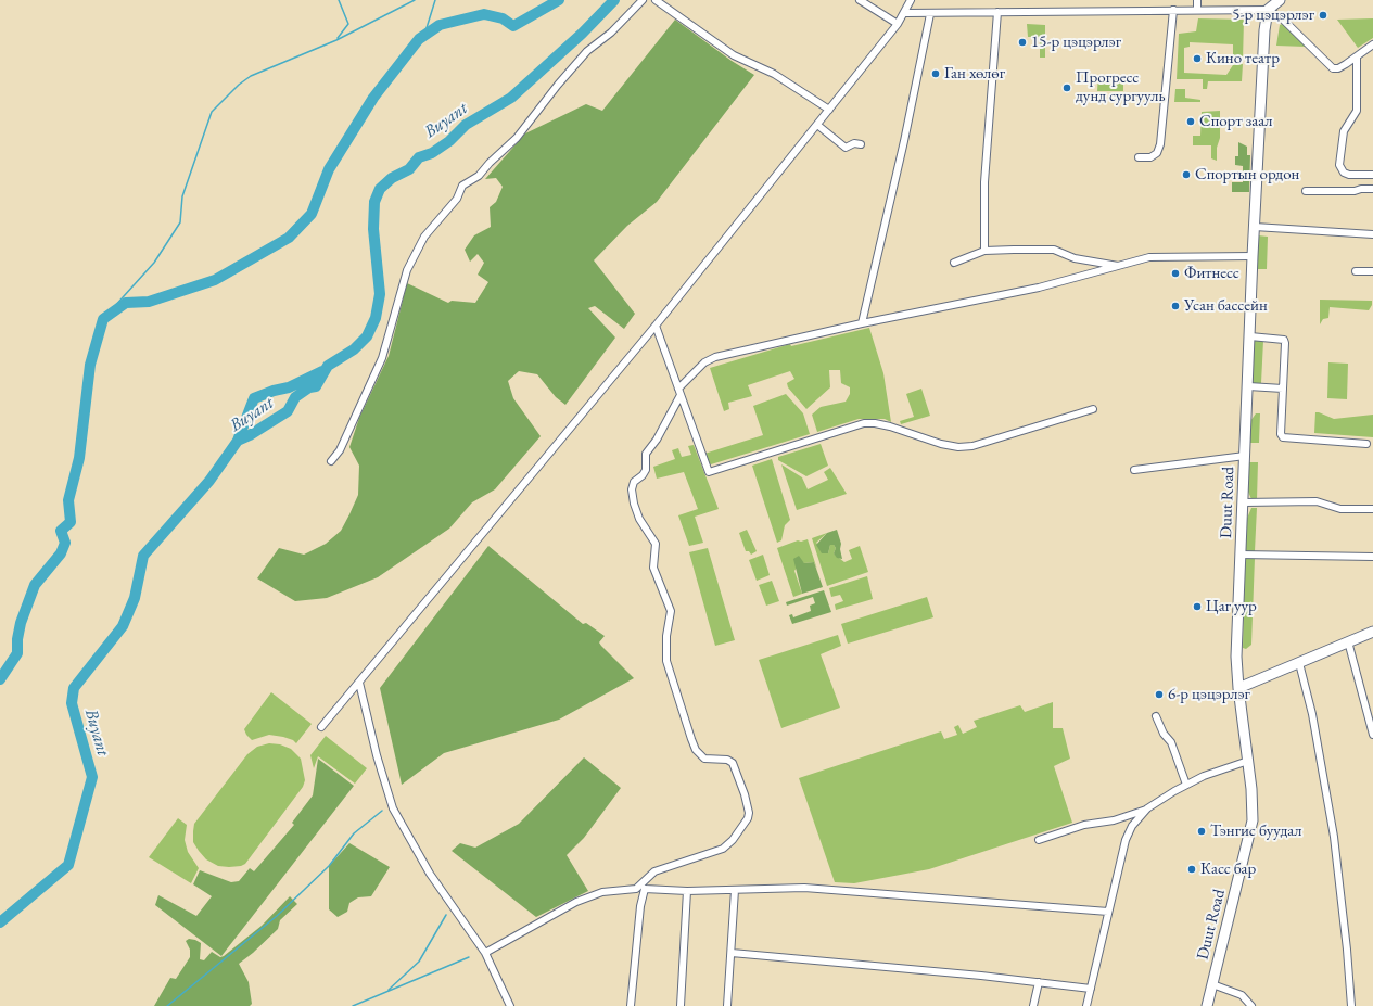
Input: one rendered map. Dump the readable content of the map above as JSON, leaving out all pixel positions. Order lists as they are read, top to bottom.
{
  "streets": {
    "main road": ["Duut Road"]
  },
  "water": ["Buyant"],
  "places": [
    "5-р цэцэрлэг",
    "15-р цэцэрлэг",
    "Кино театр",
    "Ган хөлөг",
    "Прогресс дунд сургууль",
    "Спорт заал",
    "Спортын ордон",
    "Фитнесс",
    "Усан бассейн",
    "Цаг уур",
    "6-р цэцэрлэг",
    "Тэнгис буудал",
    "Касс бар"
  ]
}
